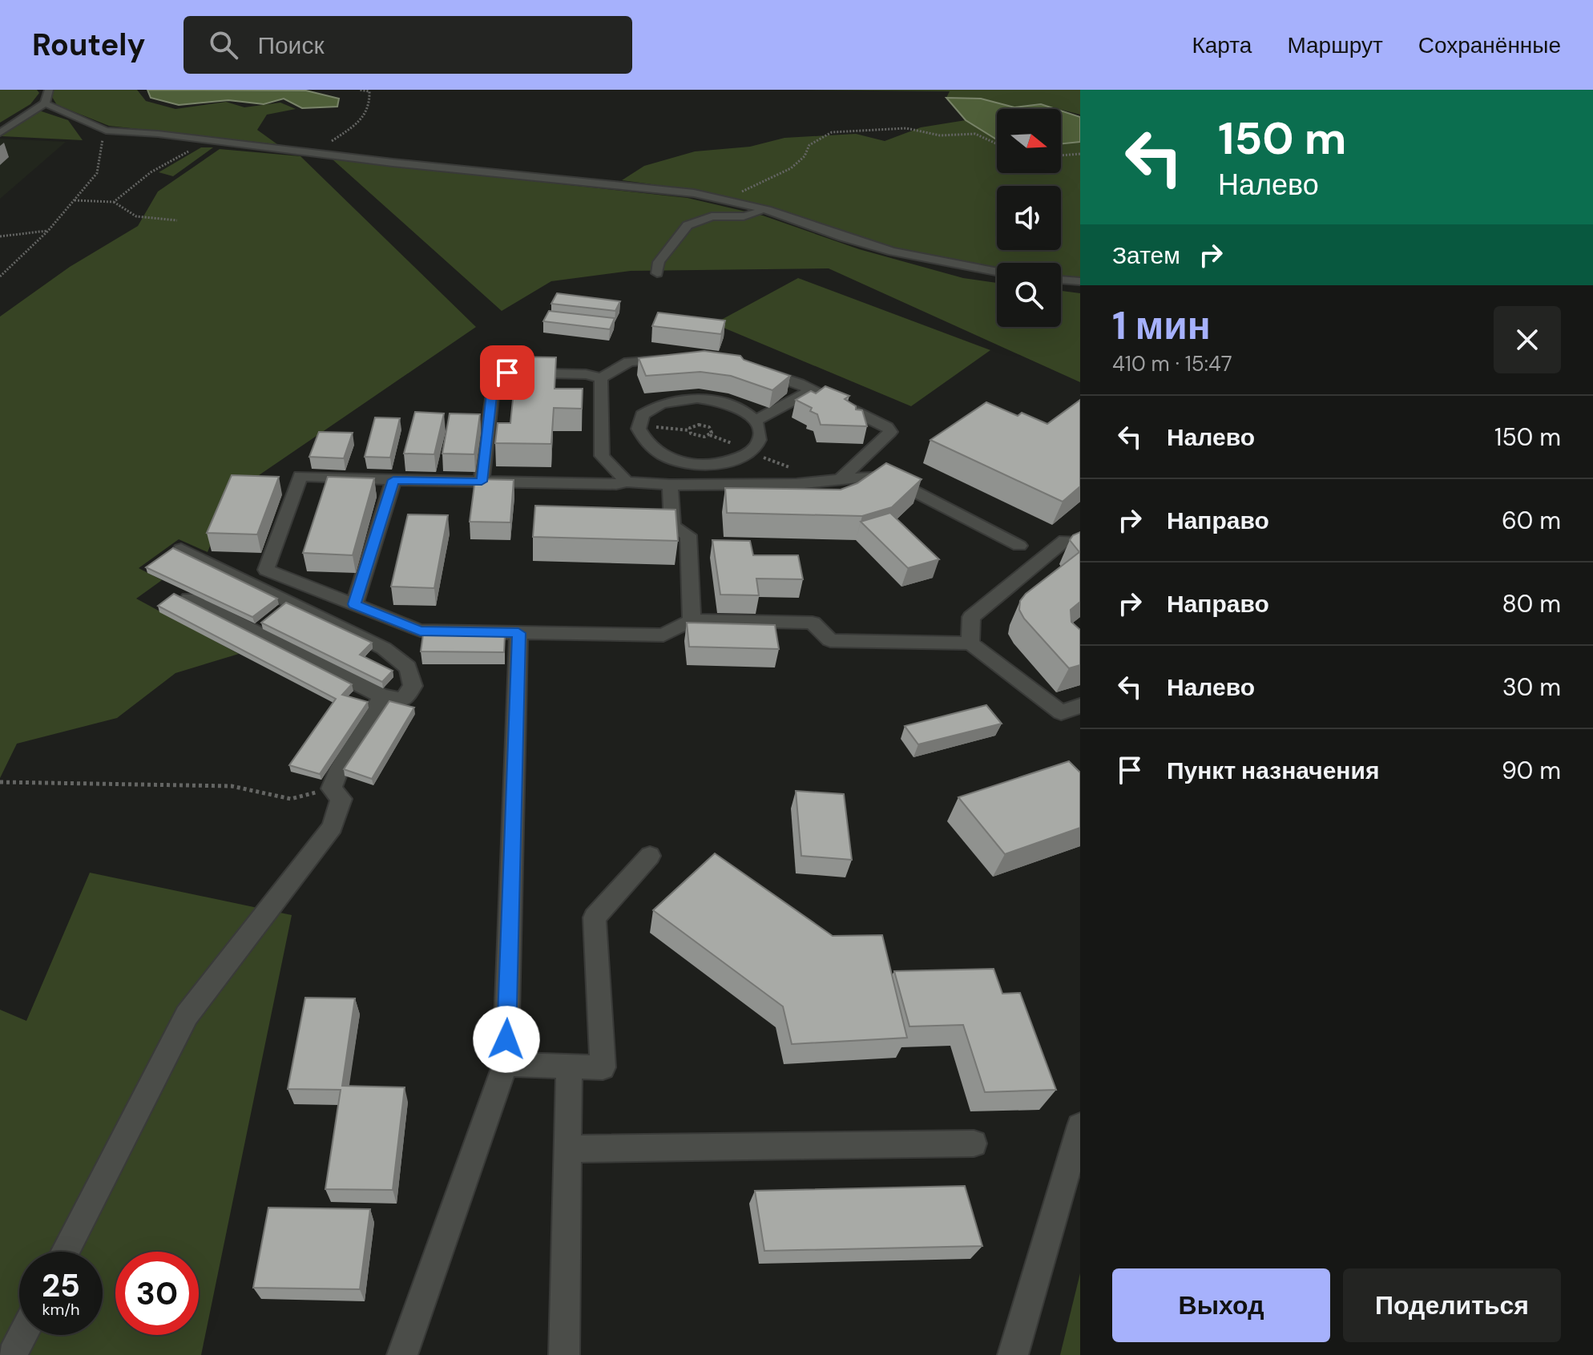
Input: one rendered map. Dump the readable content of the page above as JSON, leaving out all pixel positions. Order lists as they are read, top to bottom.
{
  "north": "right",
  "page": {
    "header": "Routely",
    "search": "Поиск",
    "nav": ["Карта", "Маршрут", "Сохранённые"],
    "turn": ["150 m", "Налево"],
    "then": "Затем",
    "heading": ["1 мин", "410 m · 15:47"],
    "list": [
      {
        "name": "Налево",
        "value": "150 m"
      },
      {
        "name": "Направо",
        "value": "60 m"
      },
      {
        "name": "Направо",
        "value": "80 m"
      },
      {
        "name": "Налево",
        "value": "30 m"
      },
      {
        "name": "Пункт назначения",
        "value": "90 m"
      }
    ],
    "speed": "25 km/h",
    "limit": "30",
    "buttons": ["Выход", "Поделиться"]
  }
}
